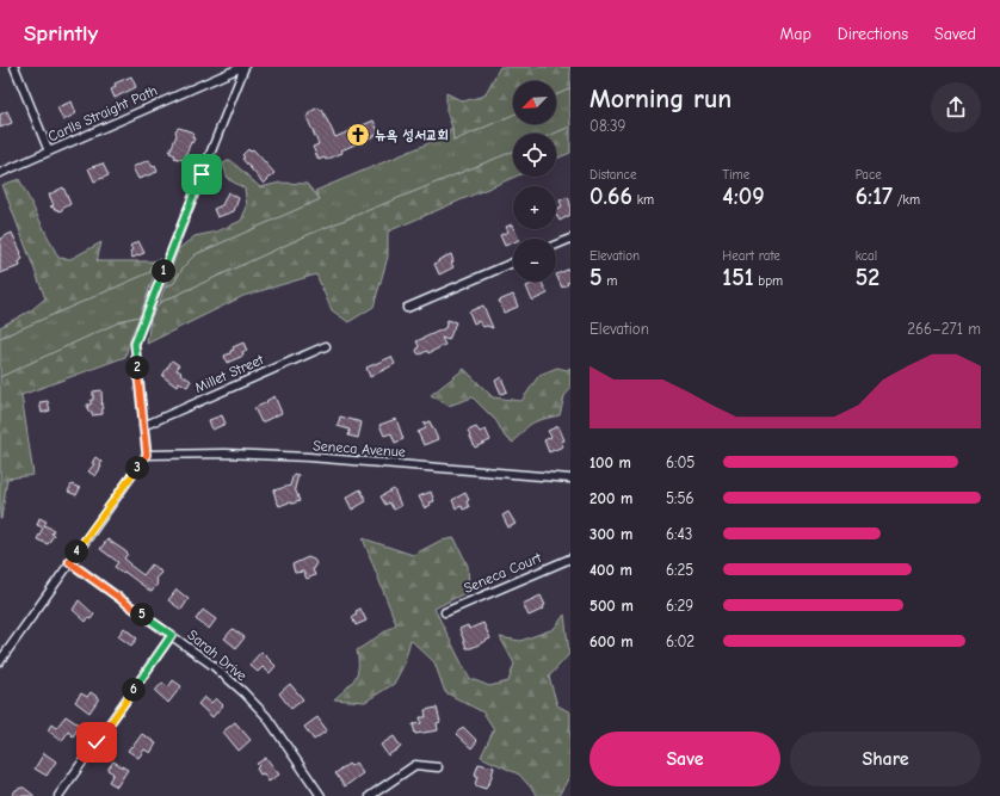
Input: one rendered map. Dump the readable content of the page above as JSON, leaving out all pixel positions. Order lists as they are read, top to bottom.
{
  "streets": {
    "street": [
      "Carlls Straight Path",
      "Millet Street",
      "Seneca Avenue",
      "Seneca Court",
      "Sarah Drive"
    ]
  },
  "places": {
    "church": ["뉴욕 성서교회"]
  },
  "north": "bottom left",
  "page": {
    "header": "Sprintly",
    "nav": ["Map", "Directions", "Saved"],
    "heading": ["Morning run", "08:39"],
    "map_buttons": ["+", "−"],
    "stats": [
      ["Distance", "0.66 km"],
      ["Time", "4:09"],
      ["Pace", "6:17 /km"],
      ["Elevation", "5 m"],
      ["Heart rate", "151 bpm"],
      ["kcal", "52"]
    ],
    "pins": [
      "1",
      "2",
      "3",
      "4",
      "5",
      "6"
    ],
    "chart": ["Elevation", "266–271 m"],
    "list": [
      {
        "name": "100 m",
        "note": "6:05"
      },
      {
        "name": "200 m",
        "note": "5:56"
      },
      {
        "name": "300 m",
        "note": "6:43"
      },
      {
        "name": "400 m",
        "note": "6:25"
      },
      {
        "name": "500 m",
        "note": "6:29"
      },
      {
        "name": "600 m",
        "note": "6:02"
      }
    ],
    "buttons": ["Save", "Share"]
  }
}
